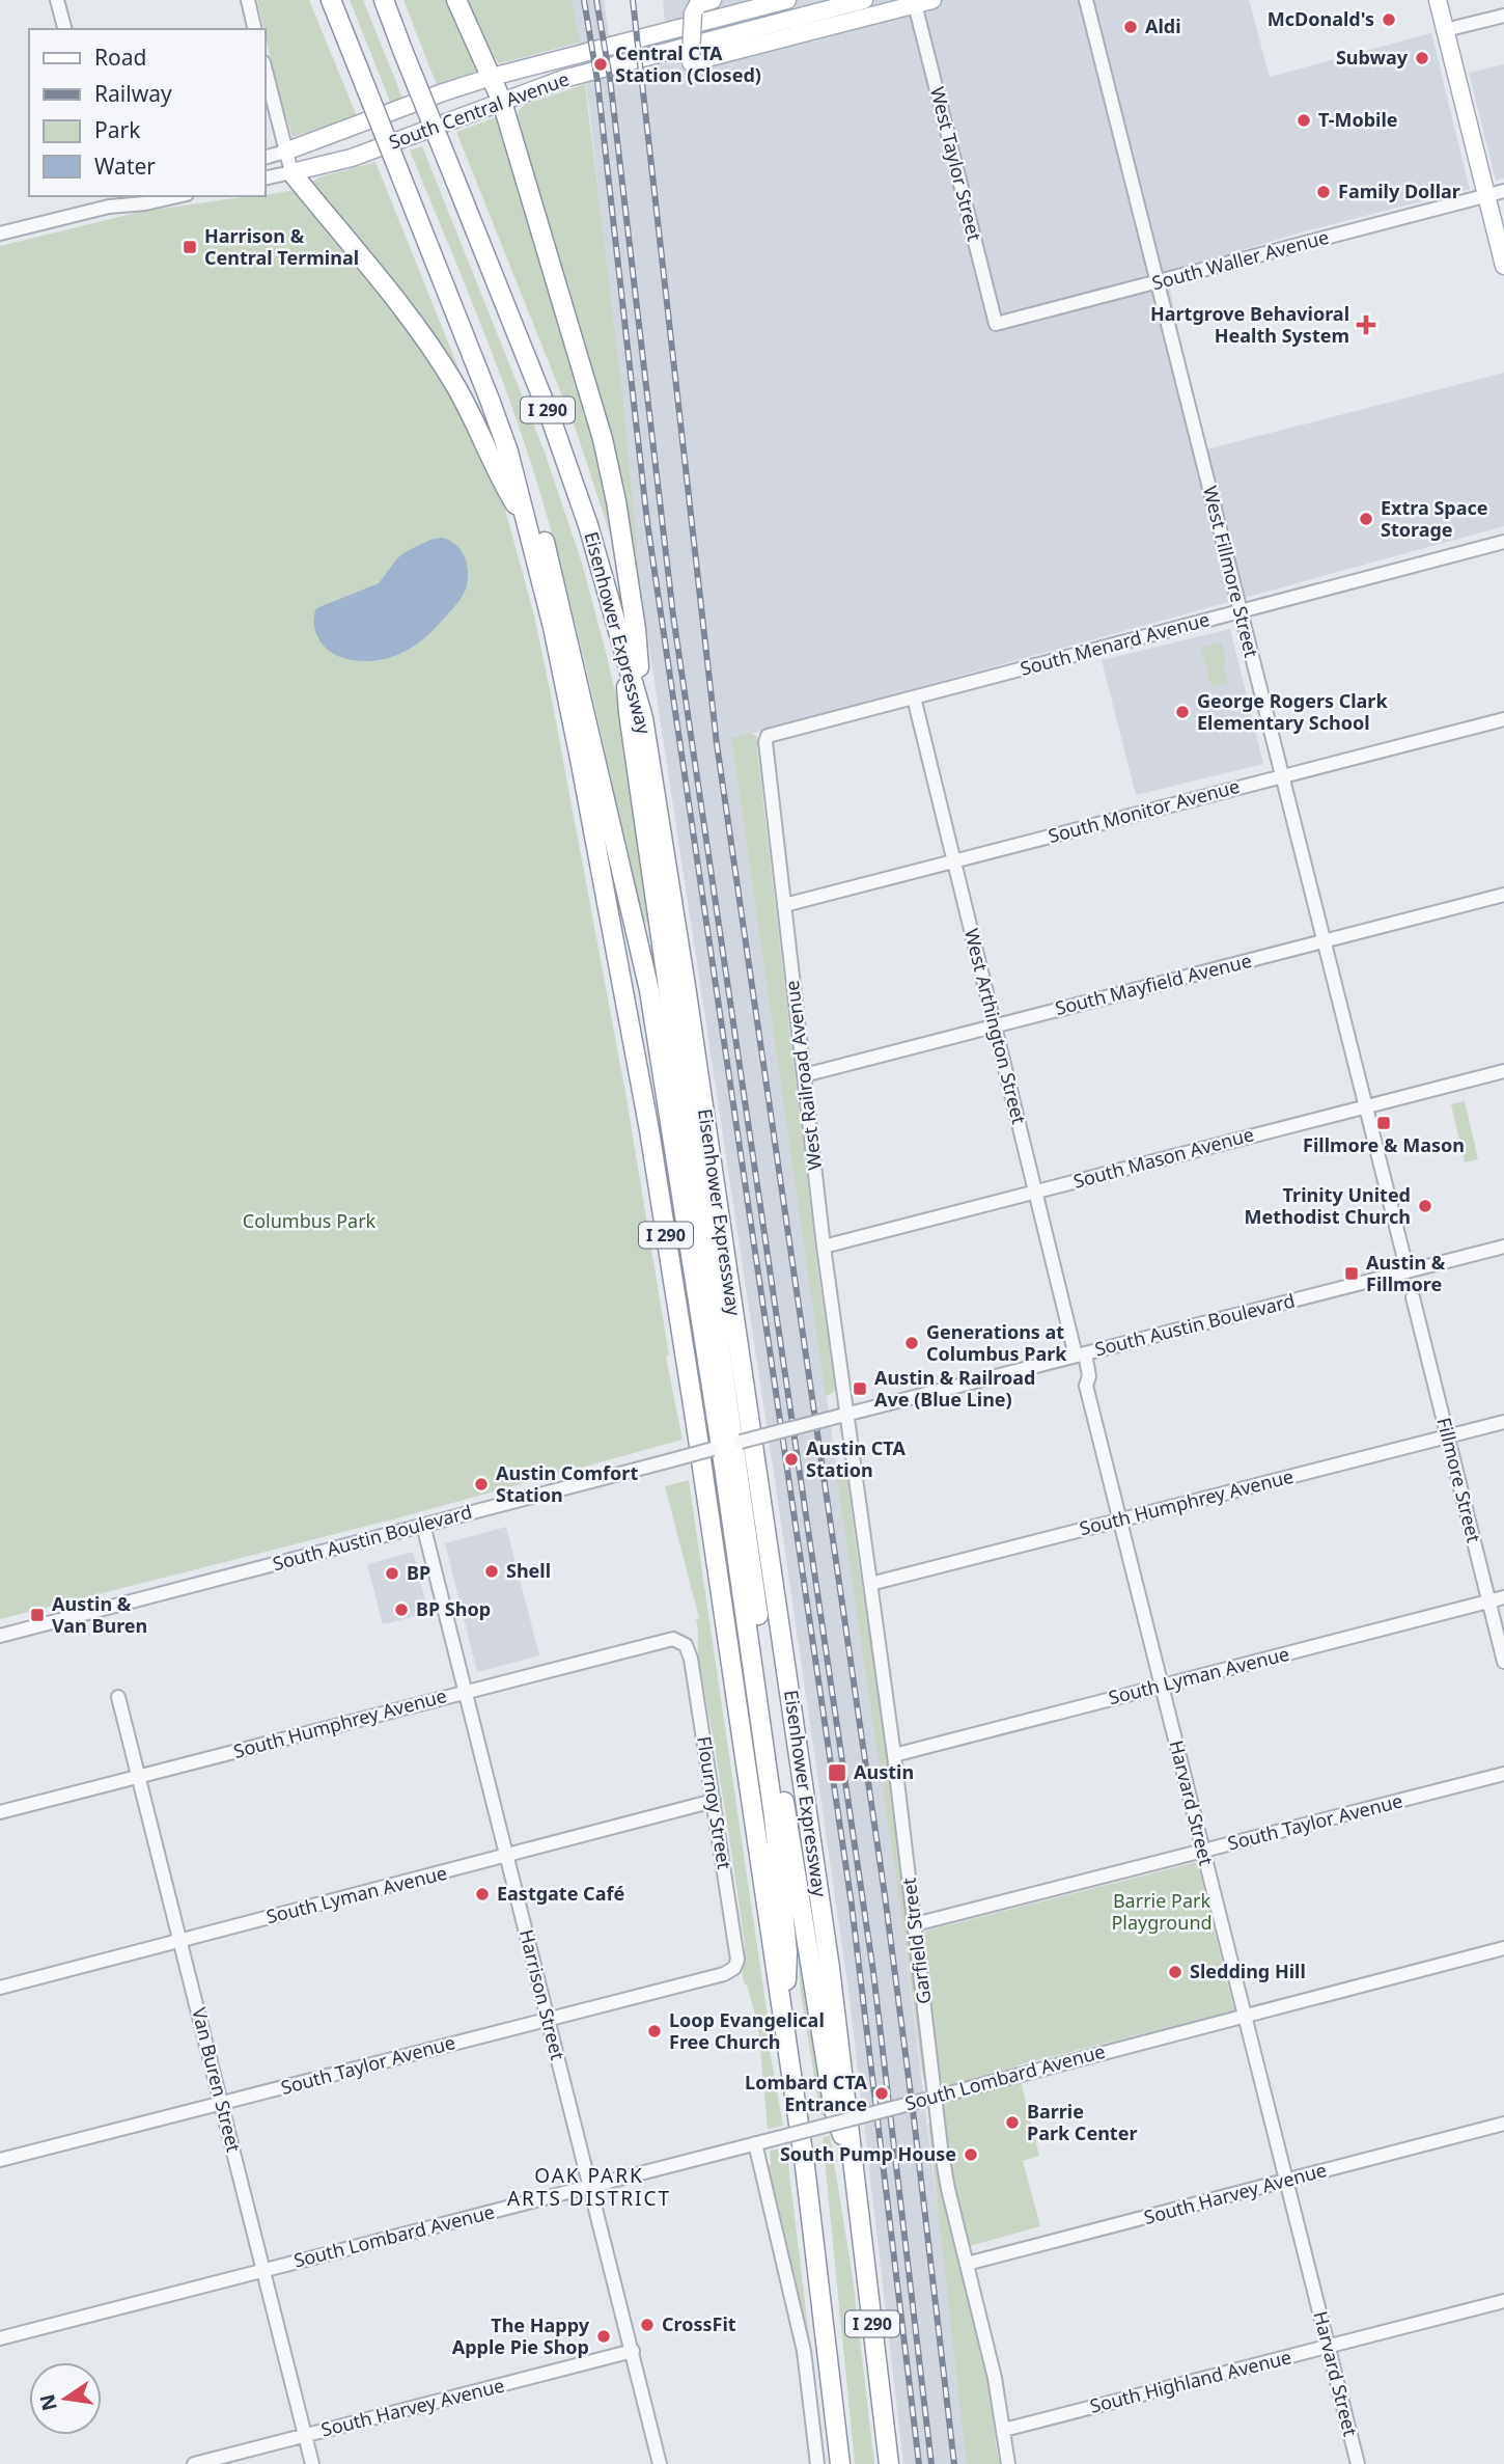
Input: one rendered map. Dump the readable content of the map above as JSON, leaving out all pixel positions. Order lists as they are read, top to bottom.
{
  "streets": {
    "highway": ["I 290", "Eisenhower Expressway"],
    "main road": ["South Central Avenue"],
    "street": [
      "West Taylor Street",
      "South Waller Avenue",
      "West Fillmore Street",
      "South Menard Avenue",
      "South Monitor Avenue",
      "South Mayfield Avenue",
      "West Arthington Street",
      "West Railroad Avenue",
      "South Mason Avenue",
      "South Austin Boulevard",
      "Fillmore Street",
      "South Humphrey Avenue",
      "South Lyman Avenue",
      "Flournoy Street",
      "Harvard Street",
      "South Taylor Avenue",
      "Garfield Street",
      "Harrison Street",
      "South Lombard Avenue",
      "Van Buren Street",
      "South Harvey Avenue",
      "South Highland Avenue"
    ]
  },
  "crossings": [
    ["West Taylor Street", "South Waller Avenue"],
    ["South Waller Avenue", "West Fillmore Street"],
    ["West Fillmore Street", "South Menard Avenue"],
    ["West Fillmore Street", "South Monitor Avenue"],
    ["West Fillmore Street", "South Mayfield Avenue"],
    ["West Fillmore Street", "South Mason Avenue"],
    ["West Fillmore Street", "South Austin Boulevard"],
    ["South Menard Avenue", "West Arthington Street"],
    ["South Menard Avenue", "West Railroad Avenue"],
    ["South Monitor Avenue", "West Arthington Street"],
    ["South Monitor Avenue", "West Railroad Avenue"],
    ["South Mayfield Avenue", "West Arthington Street"],
    ["South Mayfield Avenue", "West Railroad Avenue"],
    ["West Arthington Street", "South Mason Avenue"],
    ["West Arthington Street", "South Austin Boulevard"],
    ["West Arthington Street", "Harvard Street"],
    ["West Railroad Avenue", "South Mason Avenue"],
    ["West Railroad Avenue", "South Austin Boulevard"],
    ["West Railroad Avenue", "Garfield Street"],
    ["South Austin Boulevard", "Harvard Street"],
    ["South Austin Boulevard", "Garfield Street"],
    ["South Austin Boulevard", "Harrison Street"],
    ["Fillmore Street", "South Humphrey Avenue"],
    ["Fillmore Street", "South Lyman Avenue"],
    ["South Humphrey Avenue", "Flournoy Street"],
    ["South Humphrey Avenue", "Harvard Street"],
    ["South Humphrey Avenue", "Garfield Street"],
    ["South Humphrey Avenue", "Harrison Street"],
    ["South Humphrey Avenue", "Van Buren Street"],
    ["South Lyman Avenue", "Flournoy Street"],
    ["South Lyman Avenue", "Harvard Street"],
    ["South Lyman Avenue", "Garfield Street"],
    ["South Lyman Avenue", "Harrison Street"],
    ["South Lyman Avenue", "Van Buren Street"],
    ["Flournoy Street", "South Taylor Avenue"],
    ["Harvard Street", "South Taylor Avenue"],
    ["Harvard Street", "South Lombard Avenue"],
    ["Harvard Street", "South Harvey Avenue"],
    ["Harvard Street", "South Highland Avenue"],
    ["South Taylor Avenue", "Garfield Street"],
    ["South Taylor Avenue", "Harrison Street"],
    ["South Taylor Avenue", "Van Buren Street"],
    ["Garfield Street", "South Lombard Avenue"],
    ["Garfield Street", "South Harvey Avenue"],
    ["Garfield Street", "South Highland Avenue"],
    ["Harrison Street", "South Lombard Avenue"],
    ["Harrison Street", "South Harvey Avenue"],
    ["South Lombard Avenue", "Van Buren Street"],
    ["Van Buren Street", "South Harvey Avenue"]
  ],
  "districts": ["OAK PARK ARTS DISTRICT"],
  "parks": ["Columbus Park", "Barrie Park Playground"],
  "places": {
    "other": [
      "McDonald's",
      "Aldi",
      "Subway",
      "Central CTA Station (Closed)",
      "T-Mobile",
      "Family Dollar",
      "Extra Space Storage",
      "George Rogers Clark Elementary School",
      "Trinity United Methodist Church",
      "Generations at Columbus Park",
      "Austin CTA Station",
      "Austin Comfort Station",
      "Shell",
      "BP",
      "BP Shop",
      "Eastgate Café",
      "Sledding Hill",
      "Loop Evangelical Free Church",
      "Lombard CTA Entrance",
      "Barrie Park Center",
      "South Pump House",
      "CrossFit",
      "The Happy Apple Pie Shop"
    ],
    "transit": [
      "Harrison & Central Terminal",
      "Fillmore & Mason",
      "Austin & Fillmore",
      "Austin & Railroad Ave (Blue Line)",
      "Austin & Van Buren",
      "Austin"
    ],
    "health": ["Hartgrove Behavioral Health System"]
  },
  "legend": [
    "Road",
    "Railway",
    "Park",
    "Water"
  ],
  "north": "left"
}
